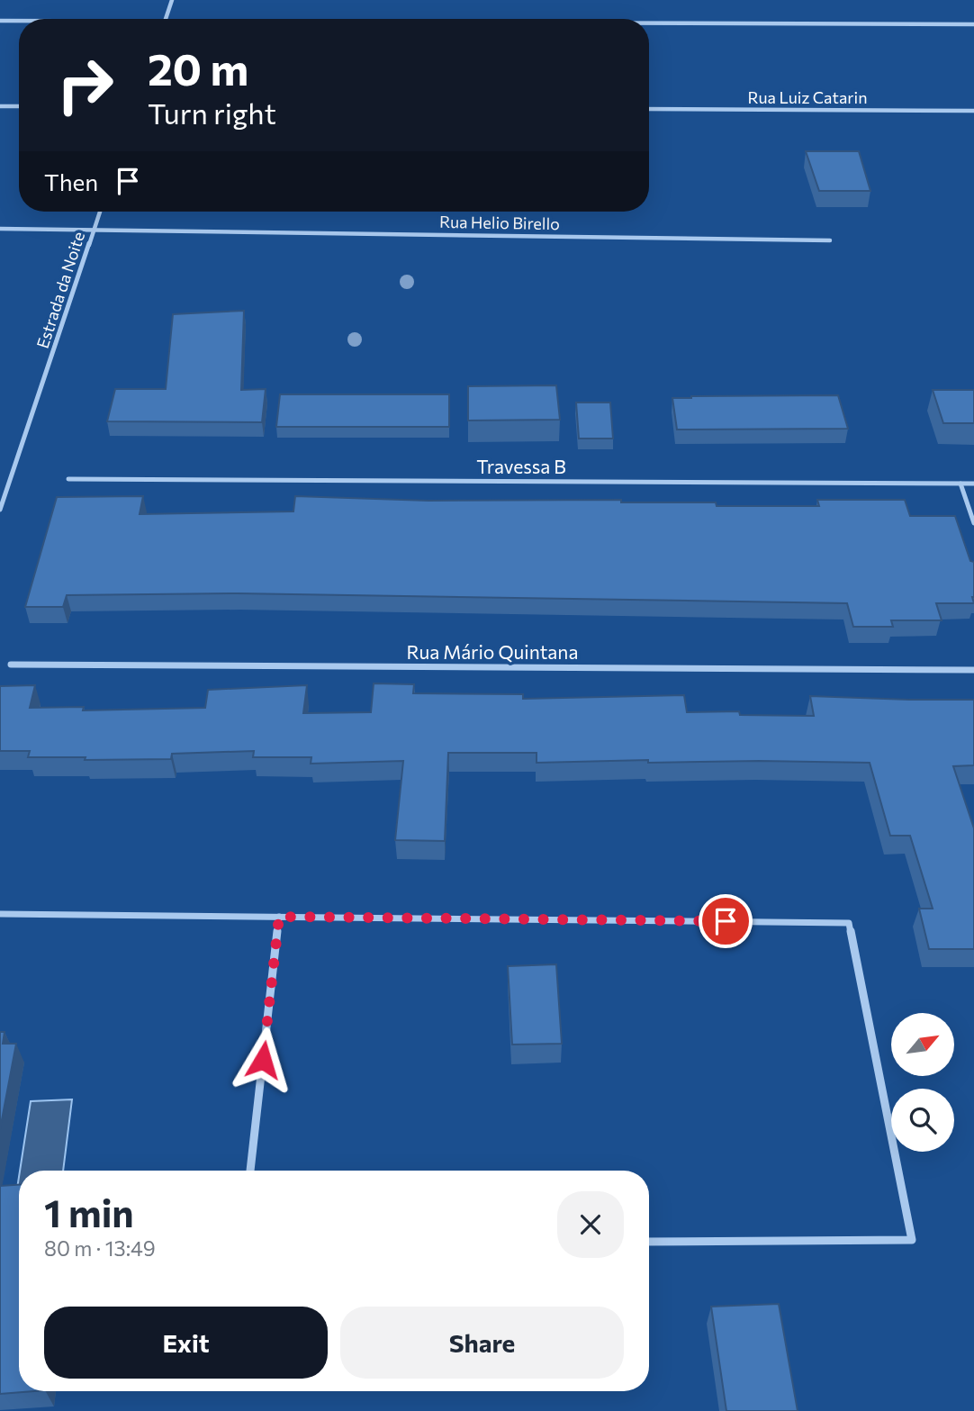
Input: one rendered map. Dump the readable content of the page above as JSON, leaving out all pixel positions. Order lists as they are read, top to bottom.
{
  "streets": {
    "street": [
      "Rua Luiz Catarin",
      "Rua Helio Birello",
      "Estrada da Noite",
      "Travessa B",
      "Rua Mário Quintana"
    ]
  },
  "crossings": [
    ["Rua Helio Birello", "Estrada da Noite"]
  ],
  "north": "top right",
  "page": {
    "turn": ["20 m", "Turn right"],
    "then": "Then",
    "heading": ["1 min", "80 m · 13:49"],
    "buttons": ["Exit", "Share"]
  }
}
